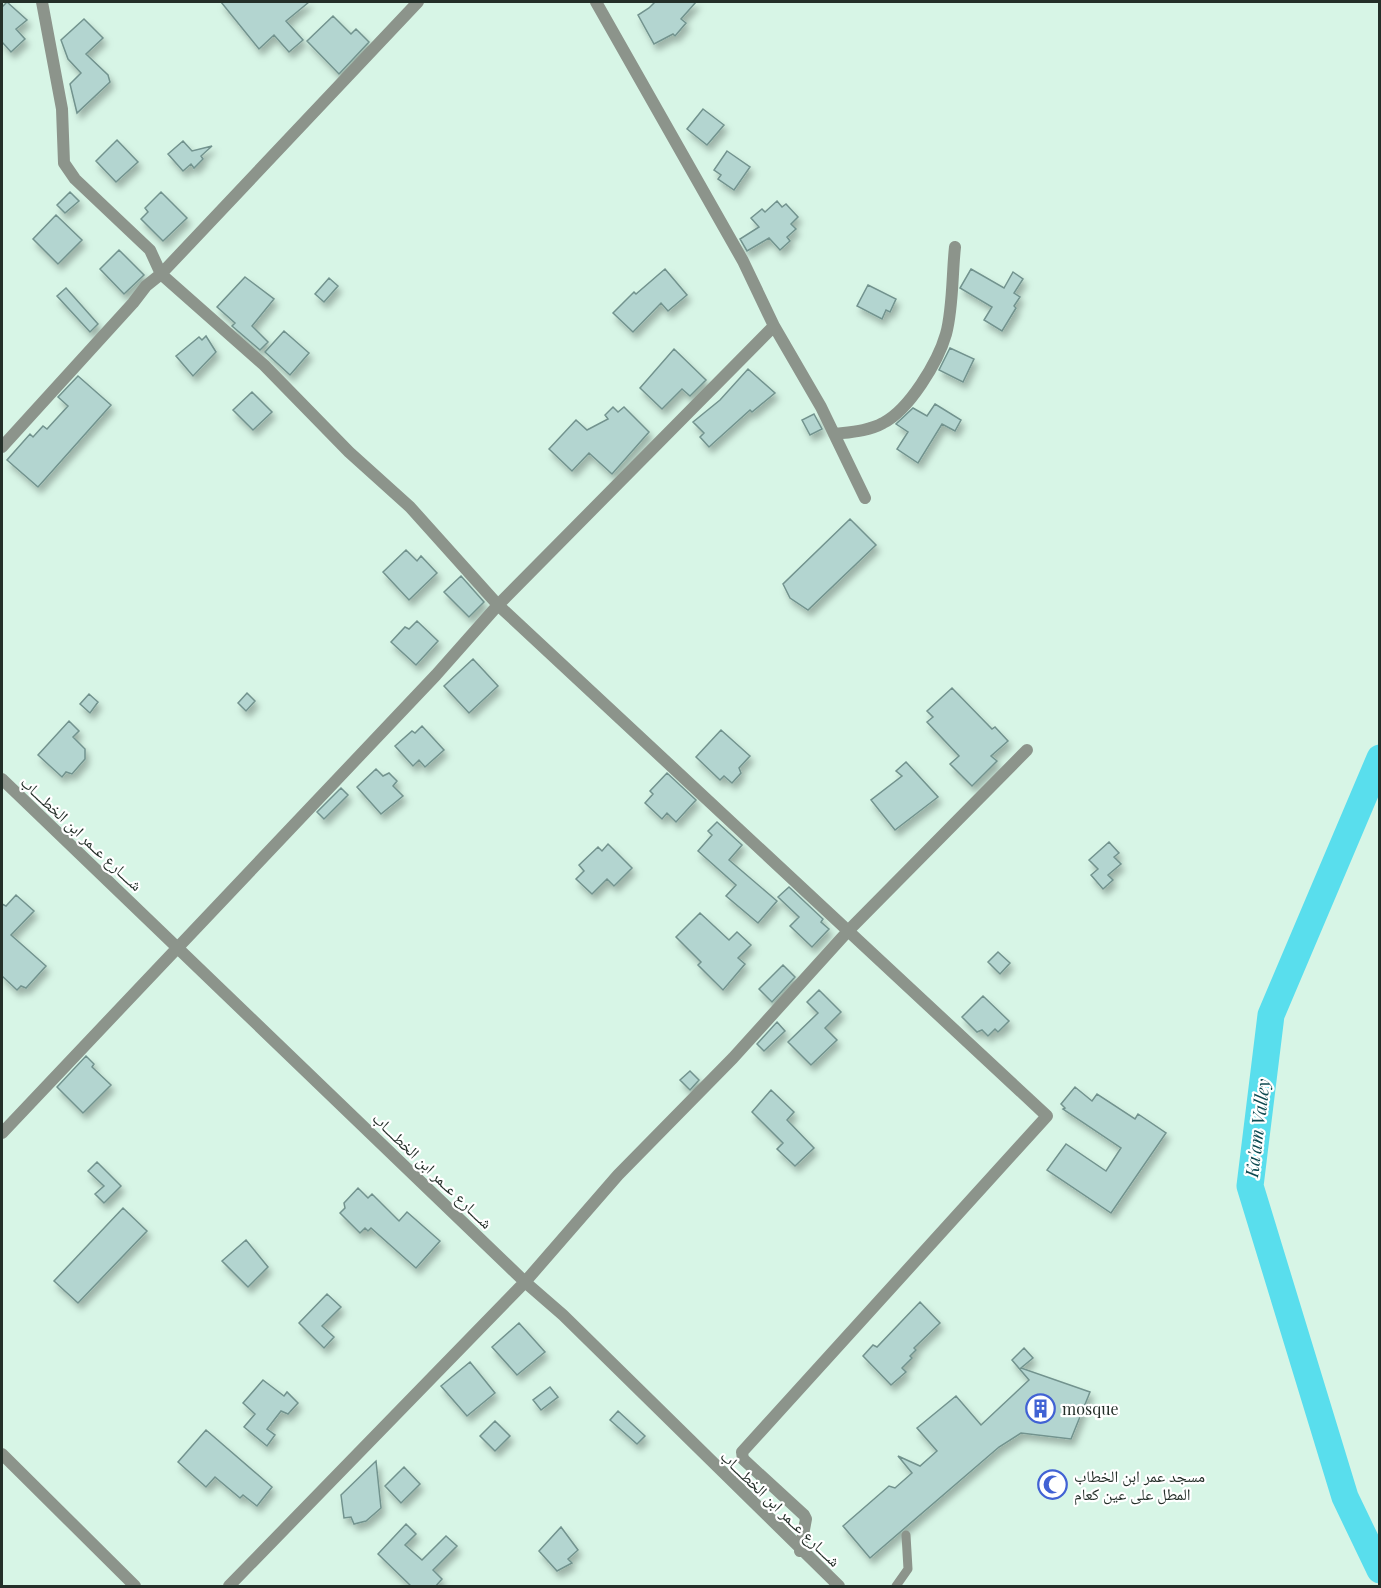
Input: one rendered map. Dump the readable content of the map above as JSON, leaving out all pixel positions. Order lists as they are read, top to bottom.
{
  "streets": {
    "street": ["شــــارع عــمر ابن الخطــــاب"]
  },
  "water": ["Ka'am Valley"],
  "places": {
    "building": ["mosque"],
    "mosque": ["مسجد عمر ابن الخطاب المطل على عين كعام"]
  }
}
